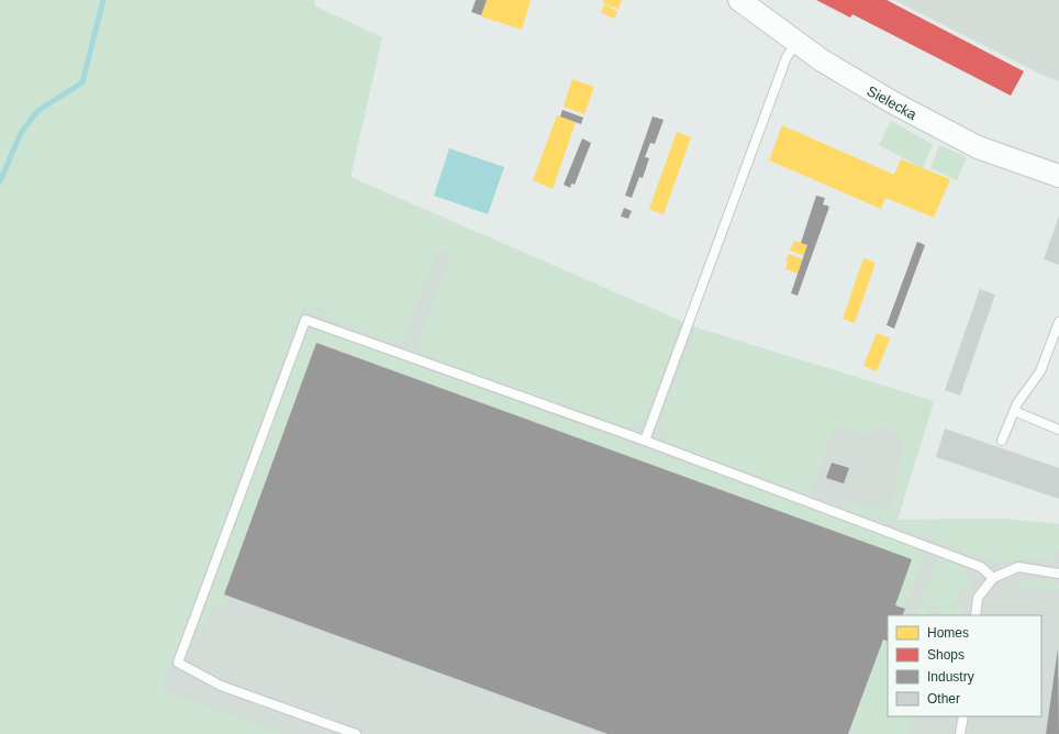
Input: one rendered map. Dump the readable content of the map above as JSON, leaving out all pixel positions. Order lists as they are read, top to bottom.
{
  "streets": {
    "street": ["Sielecka"]
  },
  "legend": [
    "Homes",
    "Shops",
    "Industry",
    "Other"
  ]
}
